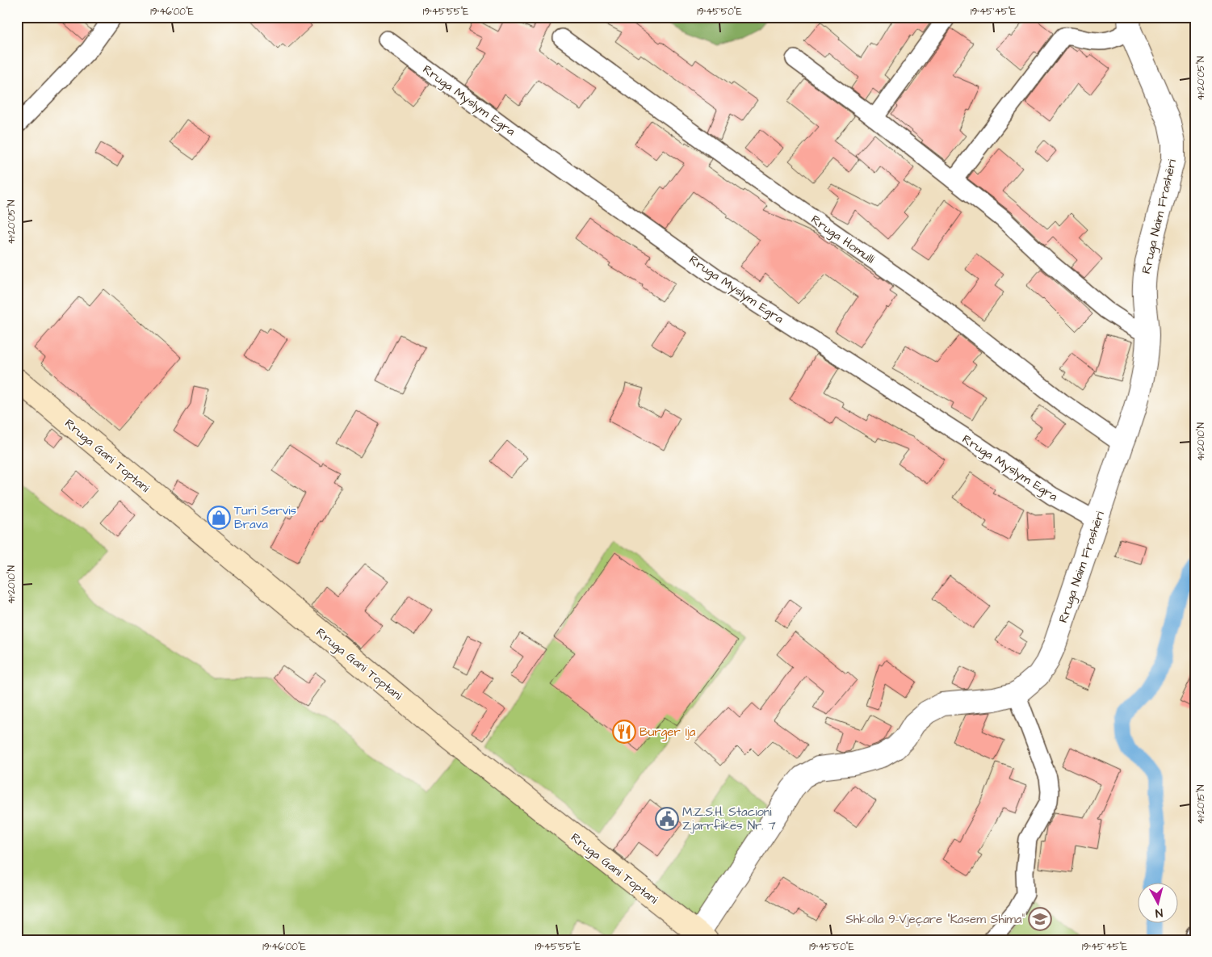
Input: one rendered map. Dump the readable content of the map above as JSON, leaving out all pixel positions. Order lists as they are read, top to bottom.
{
  "streets": {
    "main road": ["Rruga Gani Toptani"],
    "street": ["Rruga Myslym Egra", "Rruga Naim Frashëri", "Rruga Homulli"]
  },
  "crossings": [
    ["Rruga Myslym Egra", "Rruga Naim Frashëri"],
    ["Rruga Naim Frashëri", "Rruga Homulli"],
    ["Rruga Naim Frashëri", "Rruga Gani Toptani"]
  ],
  "places": {
    "shop": ["Turi Servis Brava"],
    "restaurant": ["Burger Ija"],
    "public building": ["M.Z.S.H. Stacioni Zjarrfikës Nr. 7"],
    "school or university": ["Shkolla 9-Vjeçare \"Kasem Shima\""]
  },
  "north": "bottom",
  "coordinates": [
    "19°46'00\"E",
    "19°45'55\"E",
    "19°45'50\"E",
    "19°45'45\"E",
    "41°20'05\"N",
    "41°20'10\"N",
    "41°20'15\"N"
  ]
}
